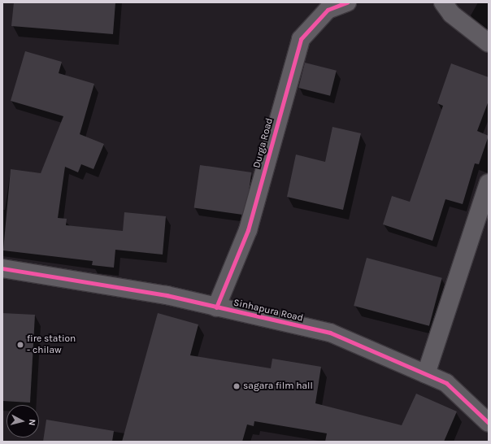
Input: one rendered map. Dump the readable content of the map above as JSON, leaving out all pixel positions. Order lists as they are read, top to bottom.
{
  "streets": {
    "street": ["Durga Road", "Sinhapura Road"]
  },
  "crossings": [
    ["Durga Road", "Sinhapura Road"]
  ],
  "places": ["fire station - chilaw", "sagara film hall"],
  "north": "right"
}
